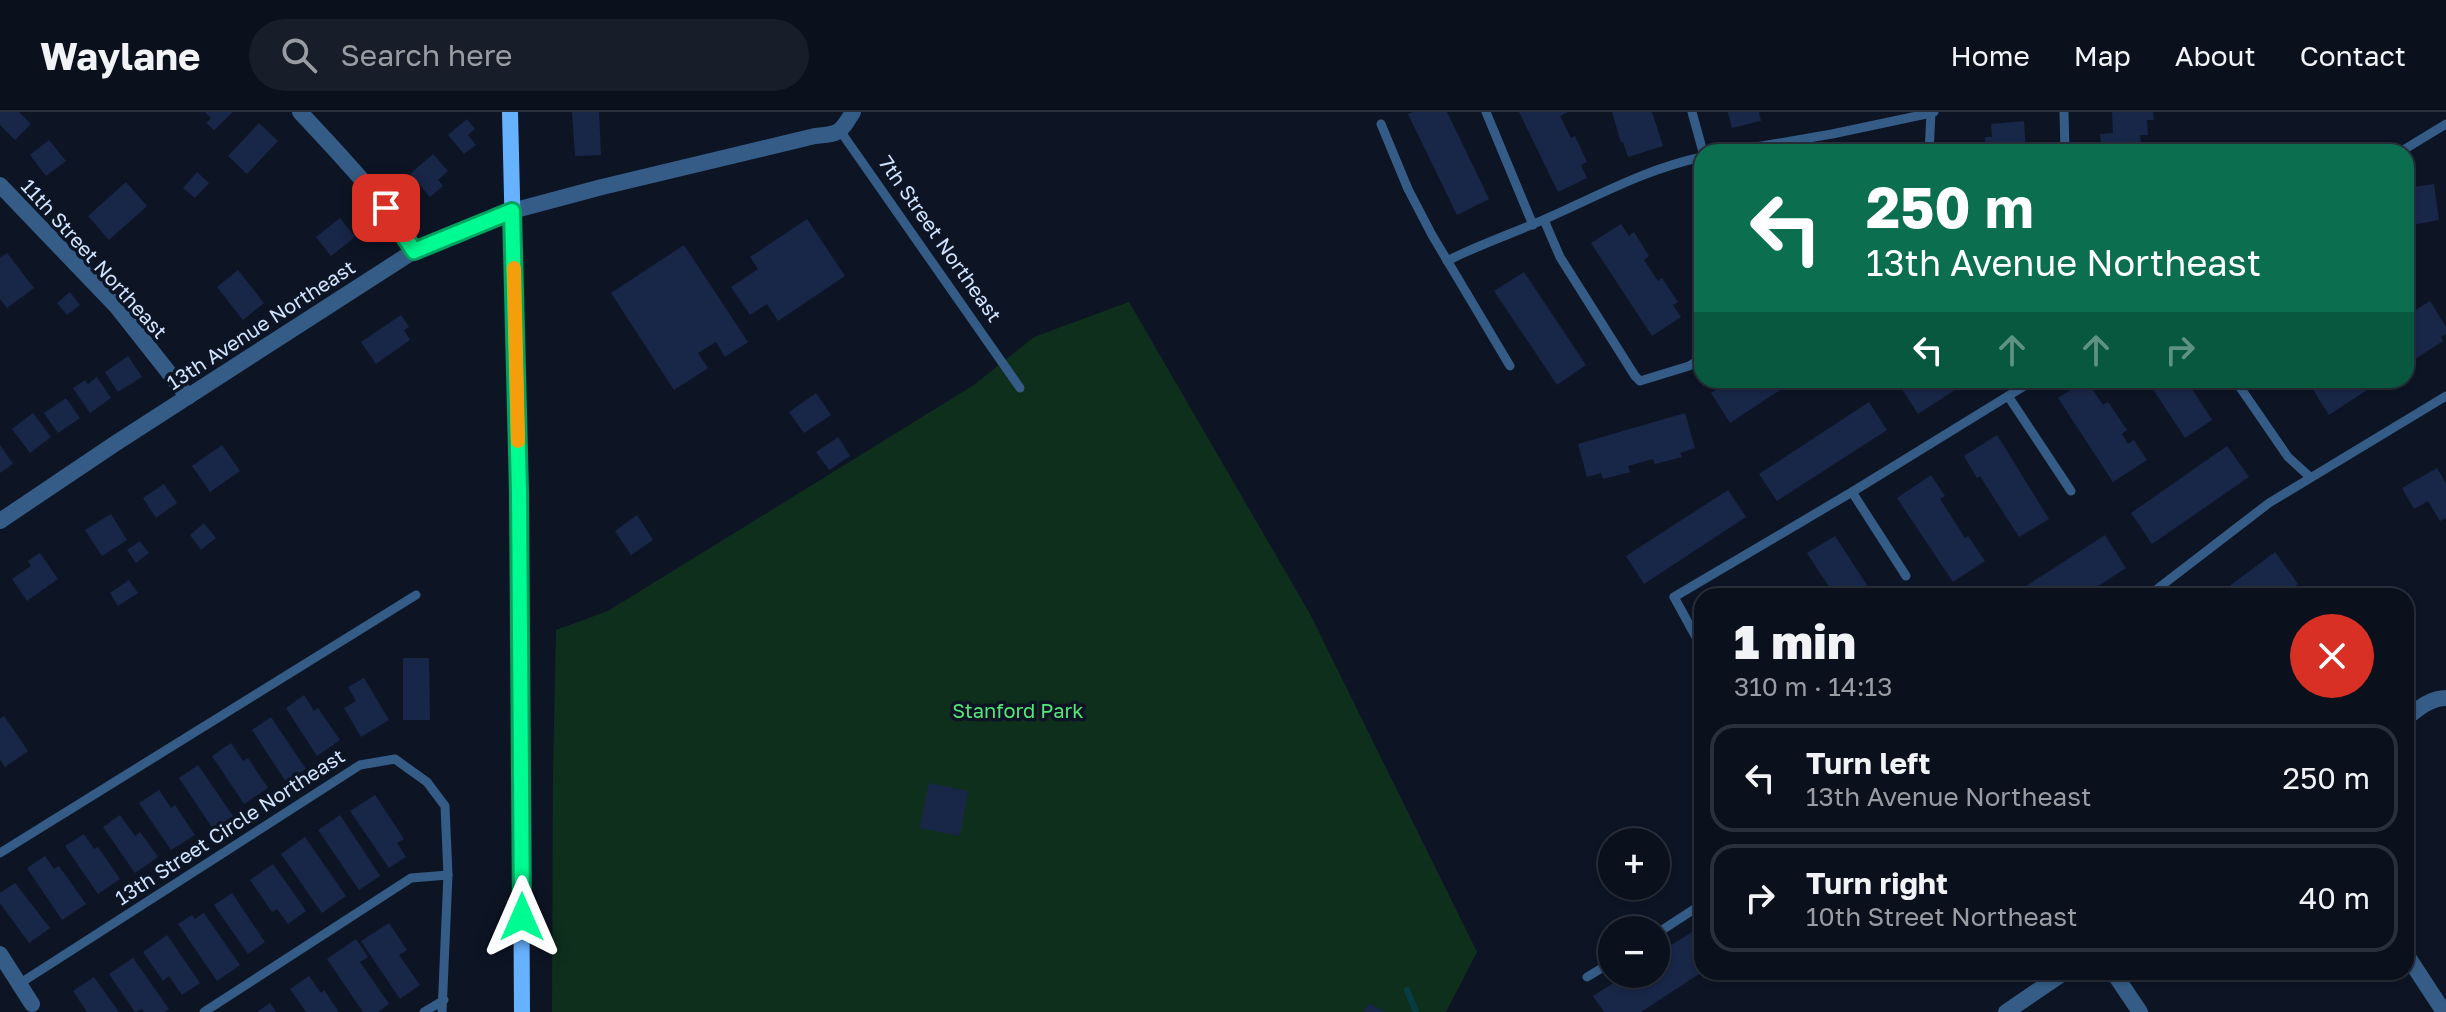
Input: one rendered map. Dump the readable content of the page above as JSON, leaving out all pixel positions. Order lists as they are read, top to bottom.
{
  "streets": {
    "street": ["11th Street Northeast", "13th Avenue Northeast"],
    "lane": ["7th Street Northeast", "13th Street Circle Northeast"]
  },
  "crossings": [
    ["7th Street Northeast", "13th Avenue Northeast"],
    ["11th Street Northeast", "13th Avenue Northeast"]
  ],
  "parks": ["Stanford Park"],
  "page": {
    "header": "Waylane",
    "search": "Search here",
    "nav": [
      "Home",
      "Map",
      "About",
      "Contact"
    ],
    "turn": ["250 m", "13th Avenue Northeast"],
    "heading": ["1 min", "310 m · 14:13"],
    "list": [
      {
        "name": "Turn left",
        "note": "13th Avenue Northeast",
        "value": "250 m"
      },
      {
        "name": "Turn right",
        "note": "10th Street Northeast",
        "value": "40 m"
      }
    ],
    "map_buttons": ["+", "−"]
  }
}
